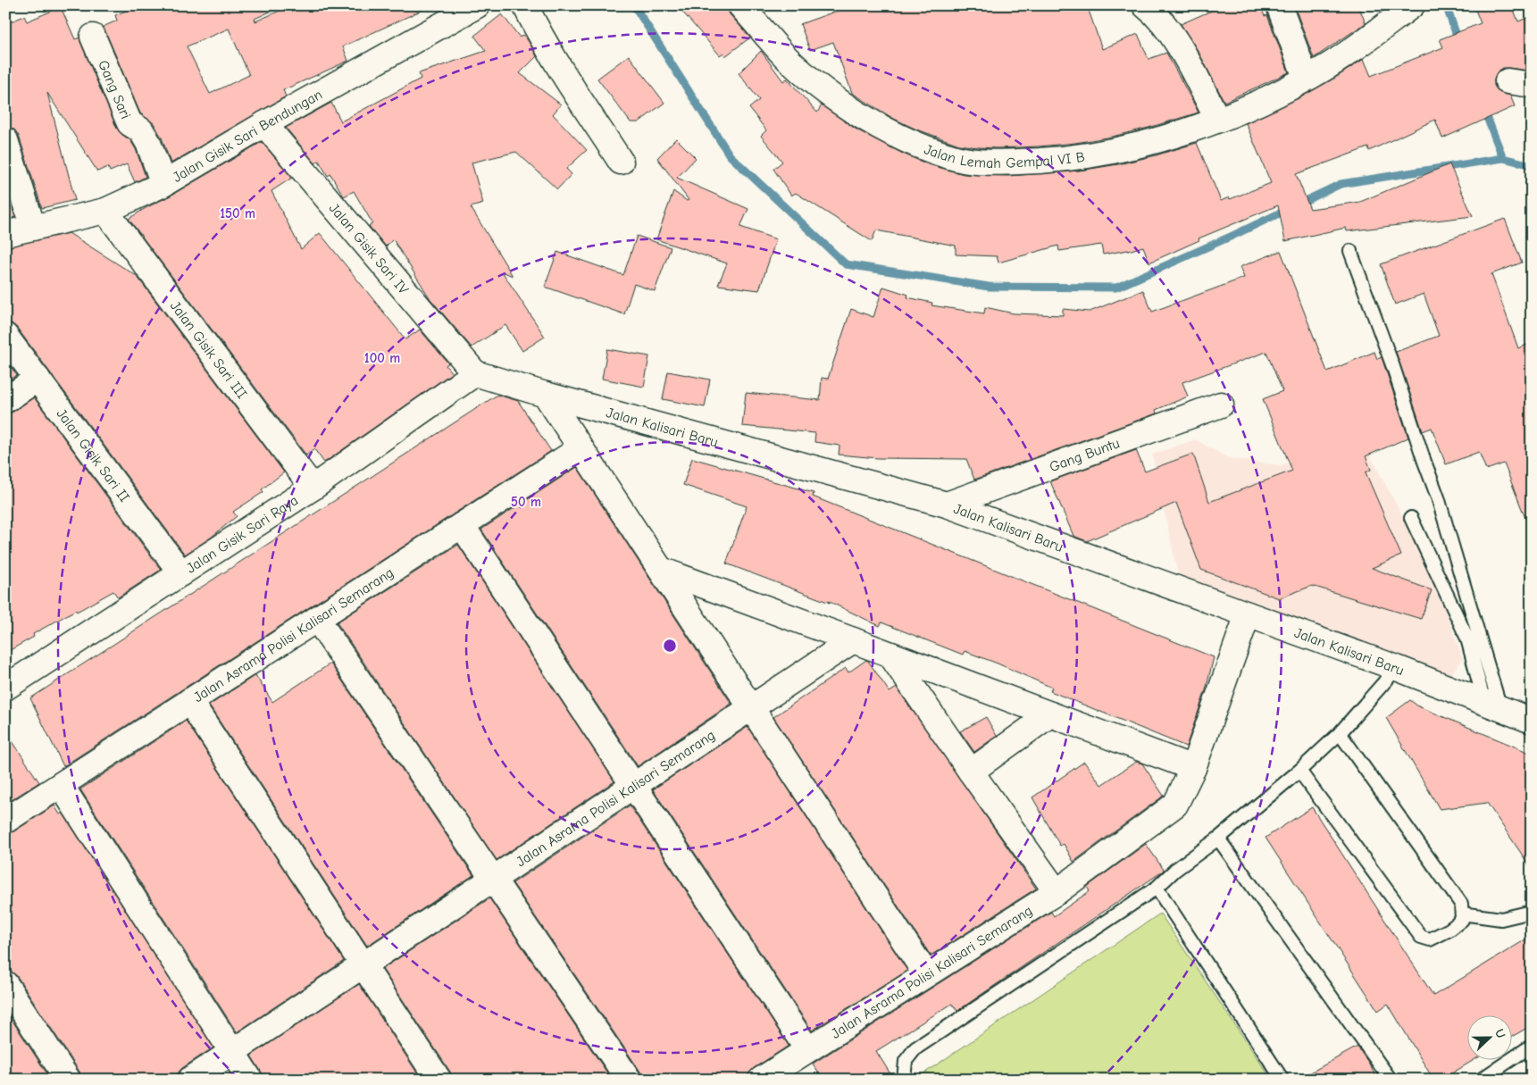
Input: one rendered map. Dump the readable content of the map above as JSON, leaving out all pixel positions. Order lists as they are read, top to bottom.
{
  "streets": {
    "street": [
      "Gang Sari",
      "Jalan Gisik Sari Bendungan",
      "Jalan Lemah Gempal VI B",
      "Jalan Gisik Sari IV",
      "Jalan Gisik Sari III",
      "Jalan Kalisari Baru",
      "Jalan Gisik Sari II",
      "Gang Buntu",
      "Jalan Gisik Sari Raya",
      "Jalan Asrama Polisi Kalisari Semarang"
    ]
  },
  "crossings": [
    ["Gang Sari", "Jalan Gisik Sari Bendungan"],
    ["Jalan Gisik Sari Bendungan", "Jalan Gisik Sari IV"],
    ["Jalan Gisik Sari Bendungan", "Jalan Gisik Sari III"],
    ["Jalan Gisik Sari IV", "Jalan Kalisari Baru"],
    ["Jalan Gisik Sari IV", "Jalan Gisik Sari Raya"],
    ["Jalan Gisik Sari III", "Jalan Gisik Sari Raya"],
    ["Jalan Kalisari Baru", "Gang Buntu"],
    ["Jalan Kalisari Baru", "Jalan Gisik Sari Raya"],
    ["Jalan Kalisari Baru", "Jalan Asrama Polisi Kalisari Semarang"],
    ["Jalan Gisik Sari II", "Jalan Gisik Sari Raya"]
  ],
  "north": "right",
  "rings": ["150 m", "100 m", "50 m"]
}
